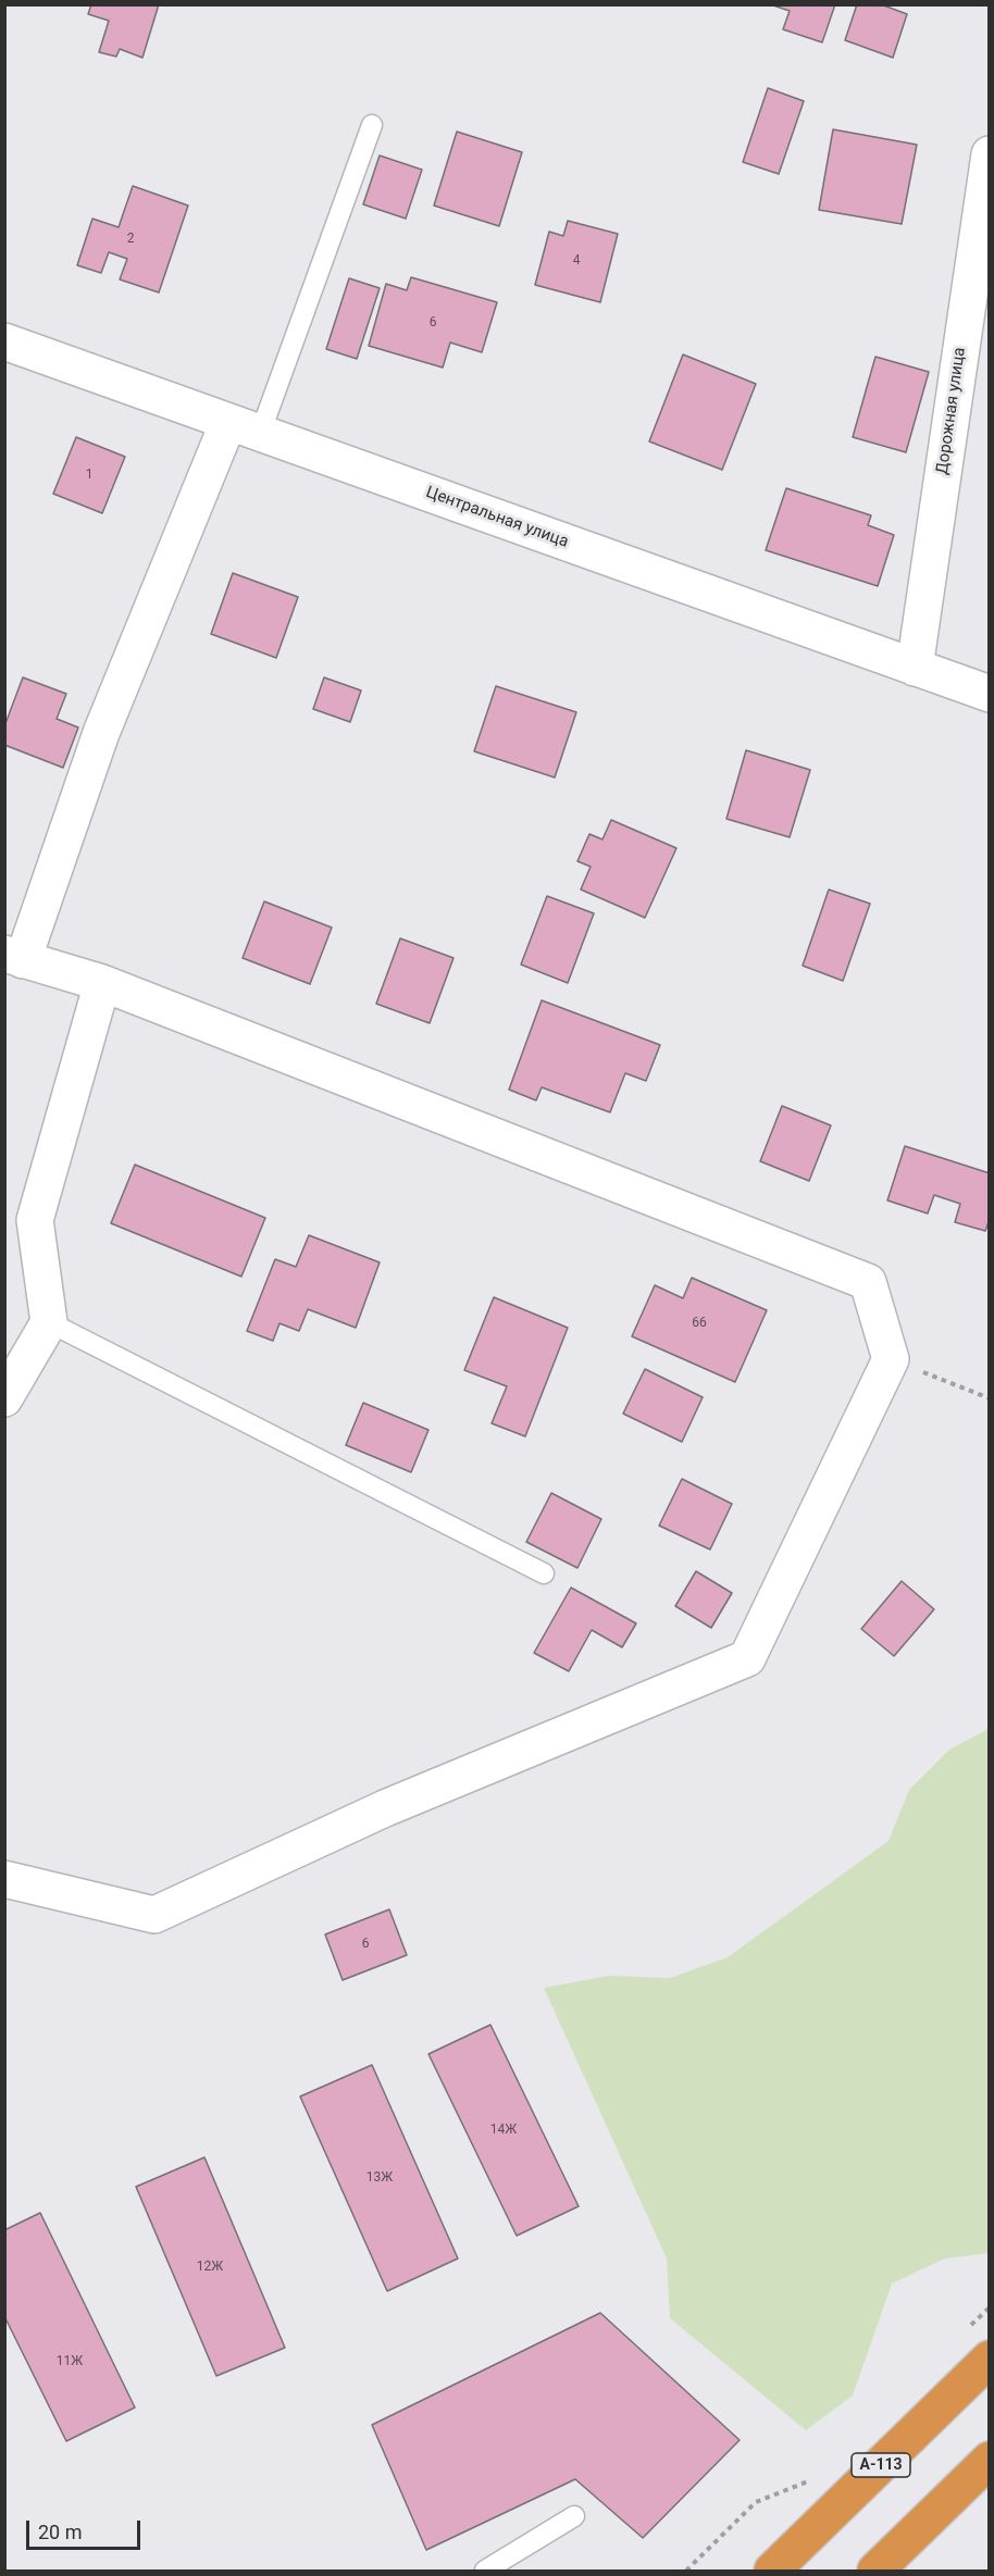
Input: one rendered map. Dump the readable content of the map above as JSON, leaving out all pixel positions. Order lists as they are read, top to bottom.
{
  "streets": {
    "highway": ["А-113"],
    "street": ["Дорожная улица", "Центральная улица"]
  },
  "crossings": [
    ["Дорожная улица", "Центральная улица"]
  ],
  "house_numbers": [
    "2",
    "4",
    "6",
    "1",
    "66",
    "6",
    "14Ж",
    "13Ж",
    "12Ж",
    "11Ж"
  ],
  "scale_bar": "20 m"
}
